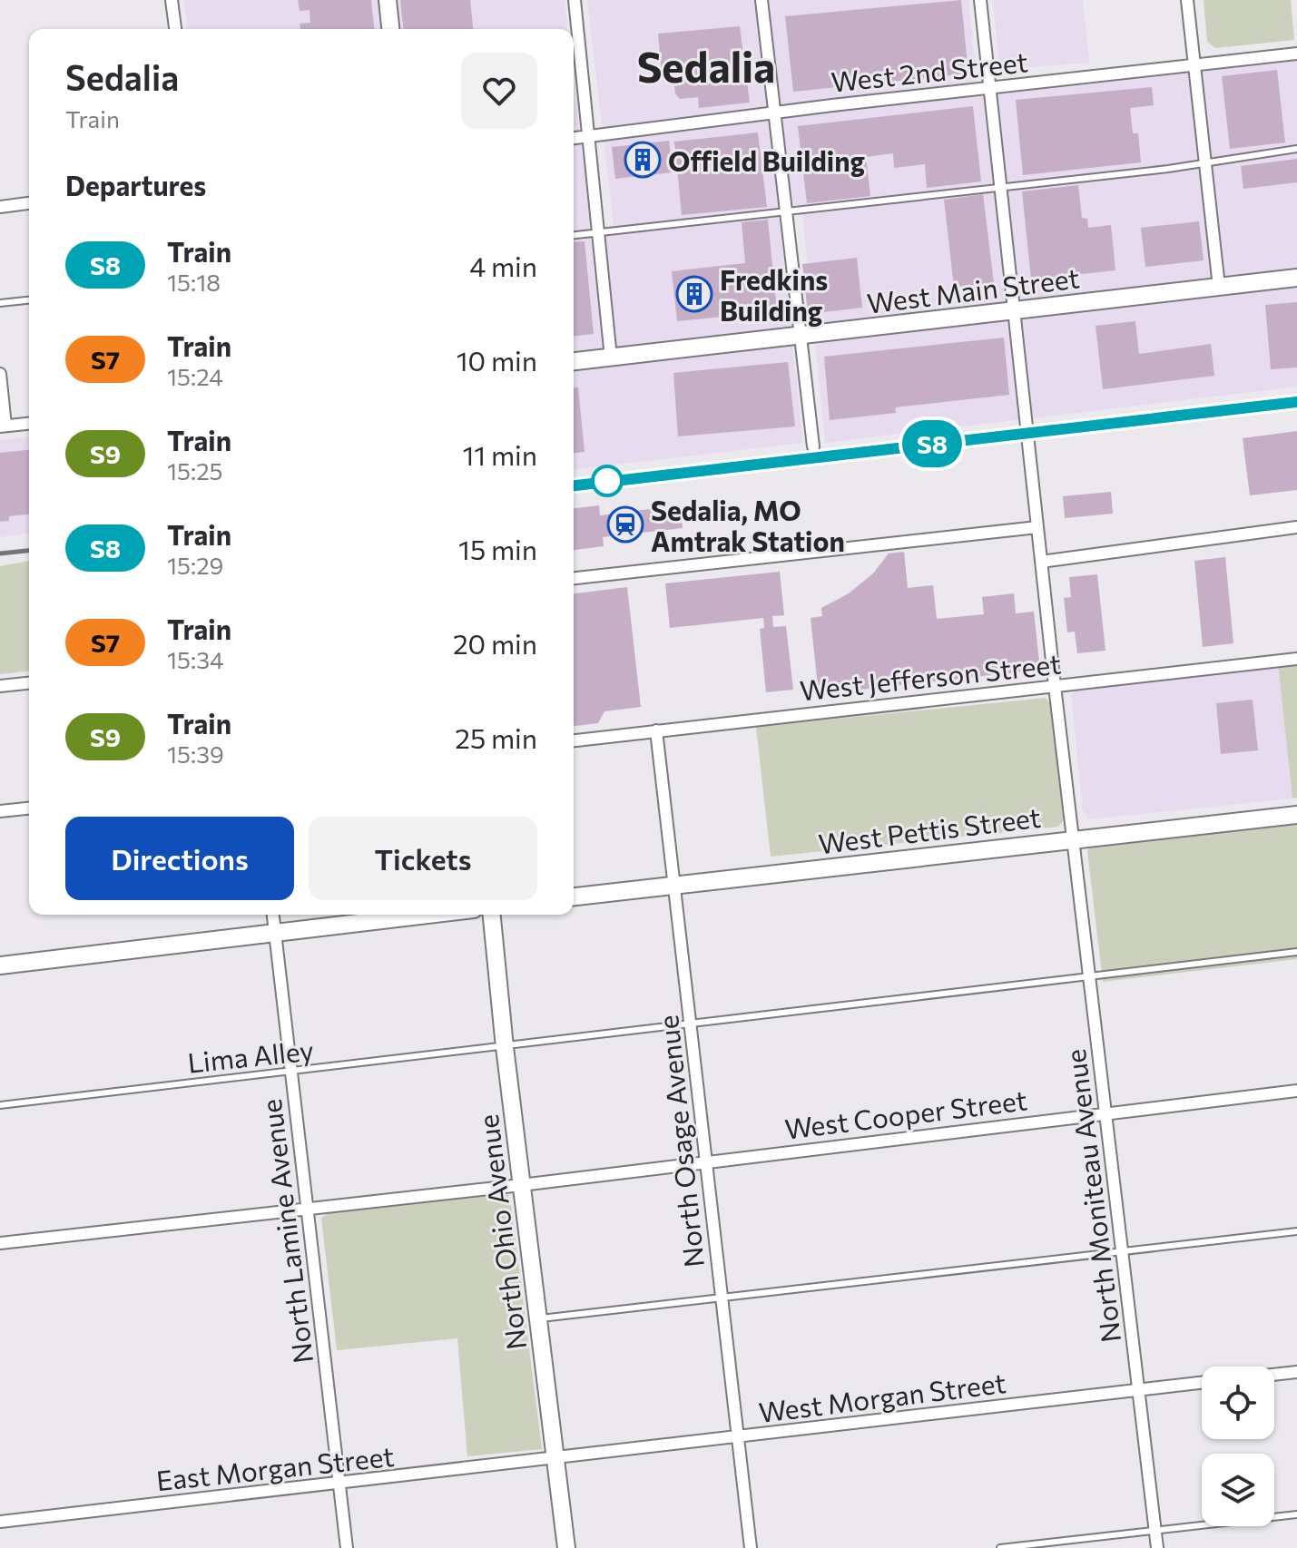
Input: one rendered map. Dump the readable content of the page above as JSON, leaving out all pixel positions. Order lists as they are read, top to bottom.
{
  "streets": {
    "main road": ["West Main Street", "West Pettis Street", "North Ohio Avenue"],
    "street": [
      "West 2nd Street",
      "West Jefferson Street",
      "West Cooper Street",
      "North Osage Avenue",
      "North Moniteau Avenue",
      "North Lamine Avenue",
      "West Morgan Street",
      "East Morgan Street"
    ],
    "lane": ["Lima Alley"]
  },
  "crossings": [
    ["West 2nd Street", "North Moniteau Avenue"],
    ["West Main Street", "North Moniteau Avenue"],
    ["West Jefferson Street", "North Osage Avenue"],
    ["West Jefferson Street", "North Moniteau Avenue"],
    ["West Pettis Street", "North Osage Avenue"],
    ["West Pettis Street", "North Moniteau Avenue"],
    ["Lima Alley", "North Osage Avenue"],
    ["Lima Alley", "North Moniteau Avenue"],
    ["Lima Alley", "North Lamine Avenue"],
    ["Lima Alley", "North Ohio Avenue"],
    ["West Cooper Street", "North Osage Avenue"],
    ["West Cooper Street", "North Moniteau Avenue"],
    ["West Cooper Street", "North Lamine Avenue"],
    ["West Cooper Street", "North Ohio Avenue"],
    ["North Osage Avenue", "West Morgan Street"],
    ["North Moniteau Avenue", "West Morgan Street"],
    ["North Lamine Avenue", "East Morgan Street"],
    ["North Ohio Avenue", "West Morgan Street"],
    ["North Ohio Avenue", "East Morgan Street"],
    ["West Morgan Street", "East Morgan Street"]
  ],
  "districts": ["Sedalia"],
  "places": {
    "building": ["Offield Building", "Fredkins Building"],
    "station": ["Sedalia, MO Amtrak Station"]
  },
  "page": {
    "on_map": "S8",
    "heading": [
      ["Sedalia", "Train"],
      "Departures"
    ],
    "list": [
      {
        "mark": "S8",
        "name": "Train",
        "note": "15:18",
        "value": "4 min"
      },
      {
        "mark": "S7",
        "name": "Train",
        "note": "15:24",
        "value": "10 min"
      },
      {
        "mark": "S9",
        "name": "Train",
        "note": "15:25",
        "value": "11 min"
      },
      {
        "mark": "S8",
        "name": "Train",
        "note": "15:29",
        "value": "15 min"
      },
      {
        "mark": "S7",
        "name": "Train",
        "note": "15:34",
        "value": "20 min"
      },
      {
        "mark": "S9",
        "name": "Train",
        "note": "15:39",
        "value": "25 min"
      }
    ],
    "buttons": ["Directions", "Tickets"]
  }
}
